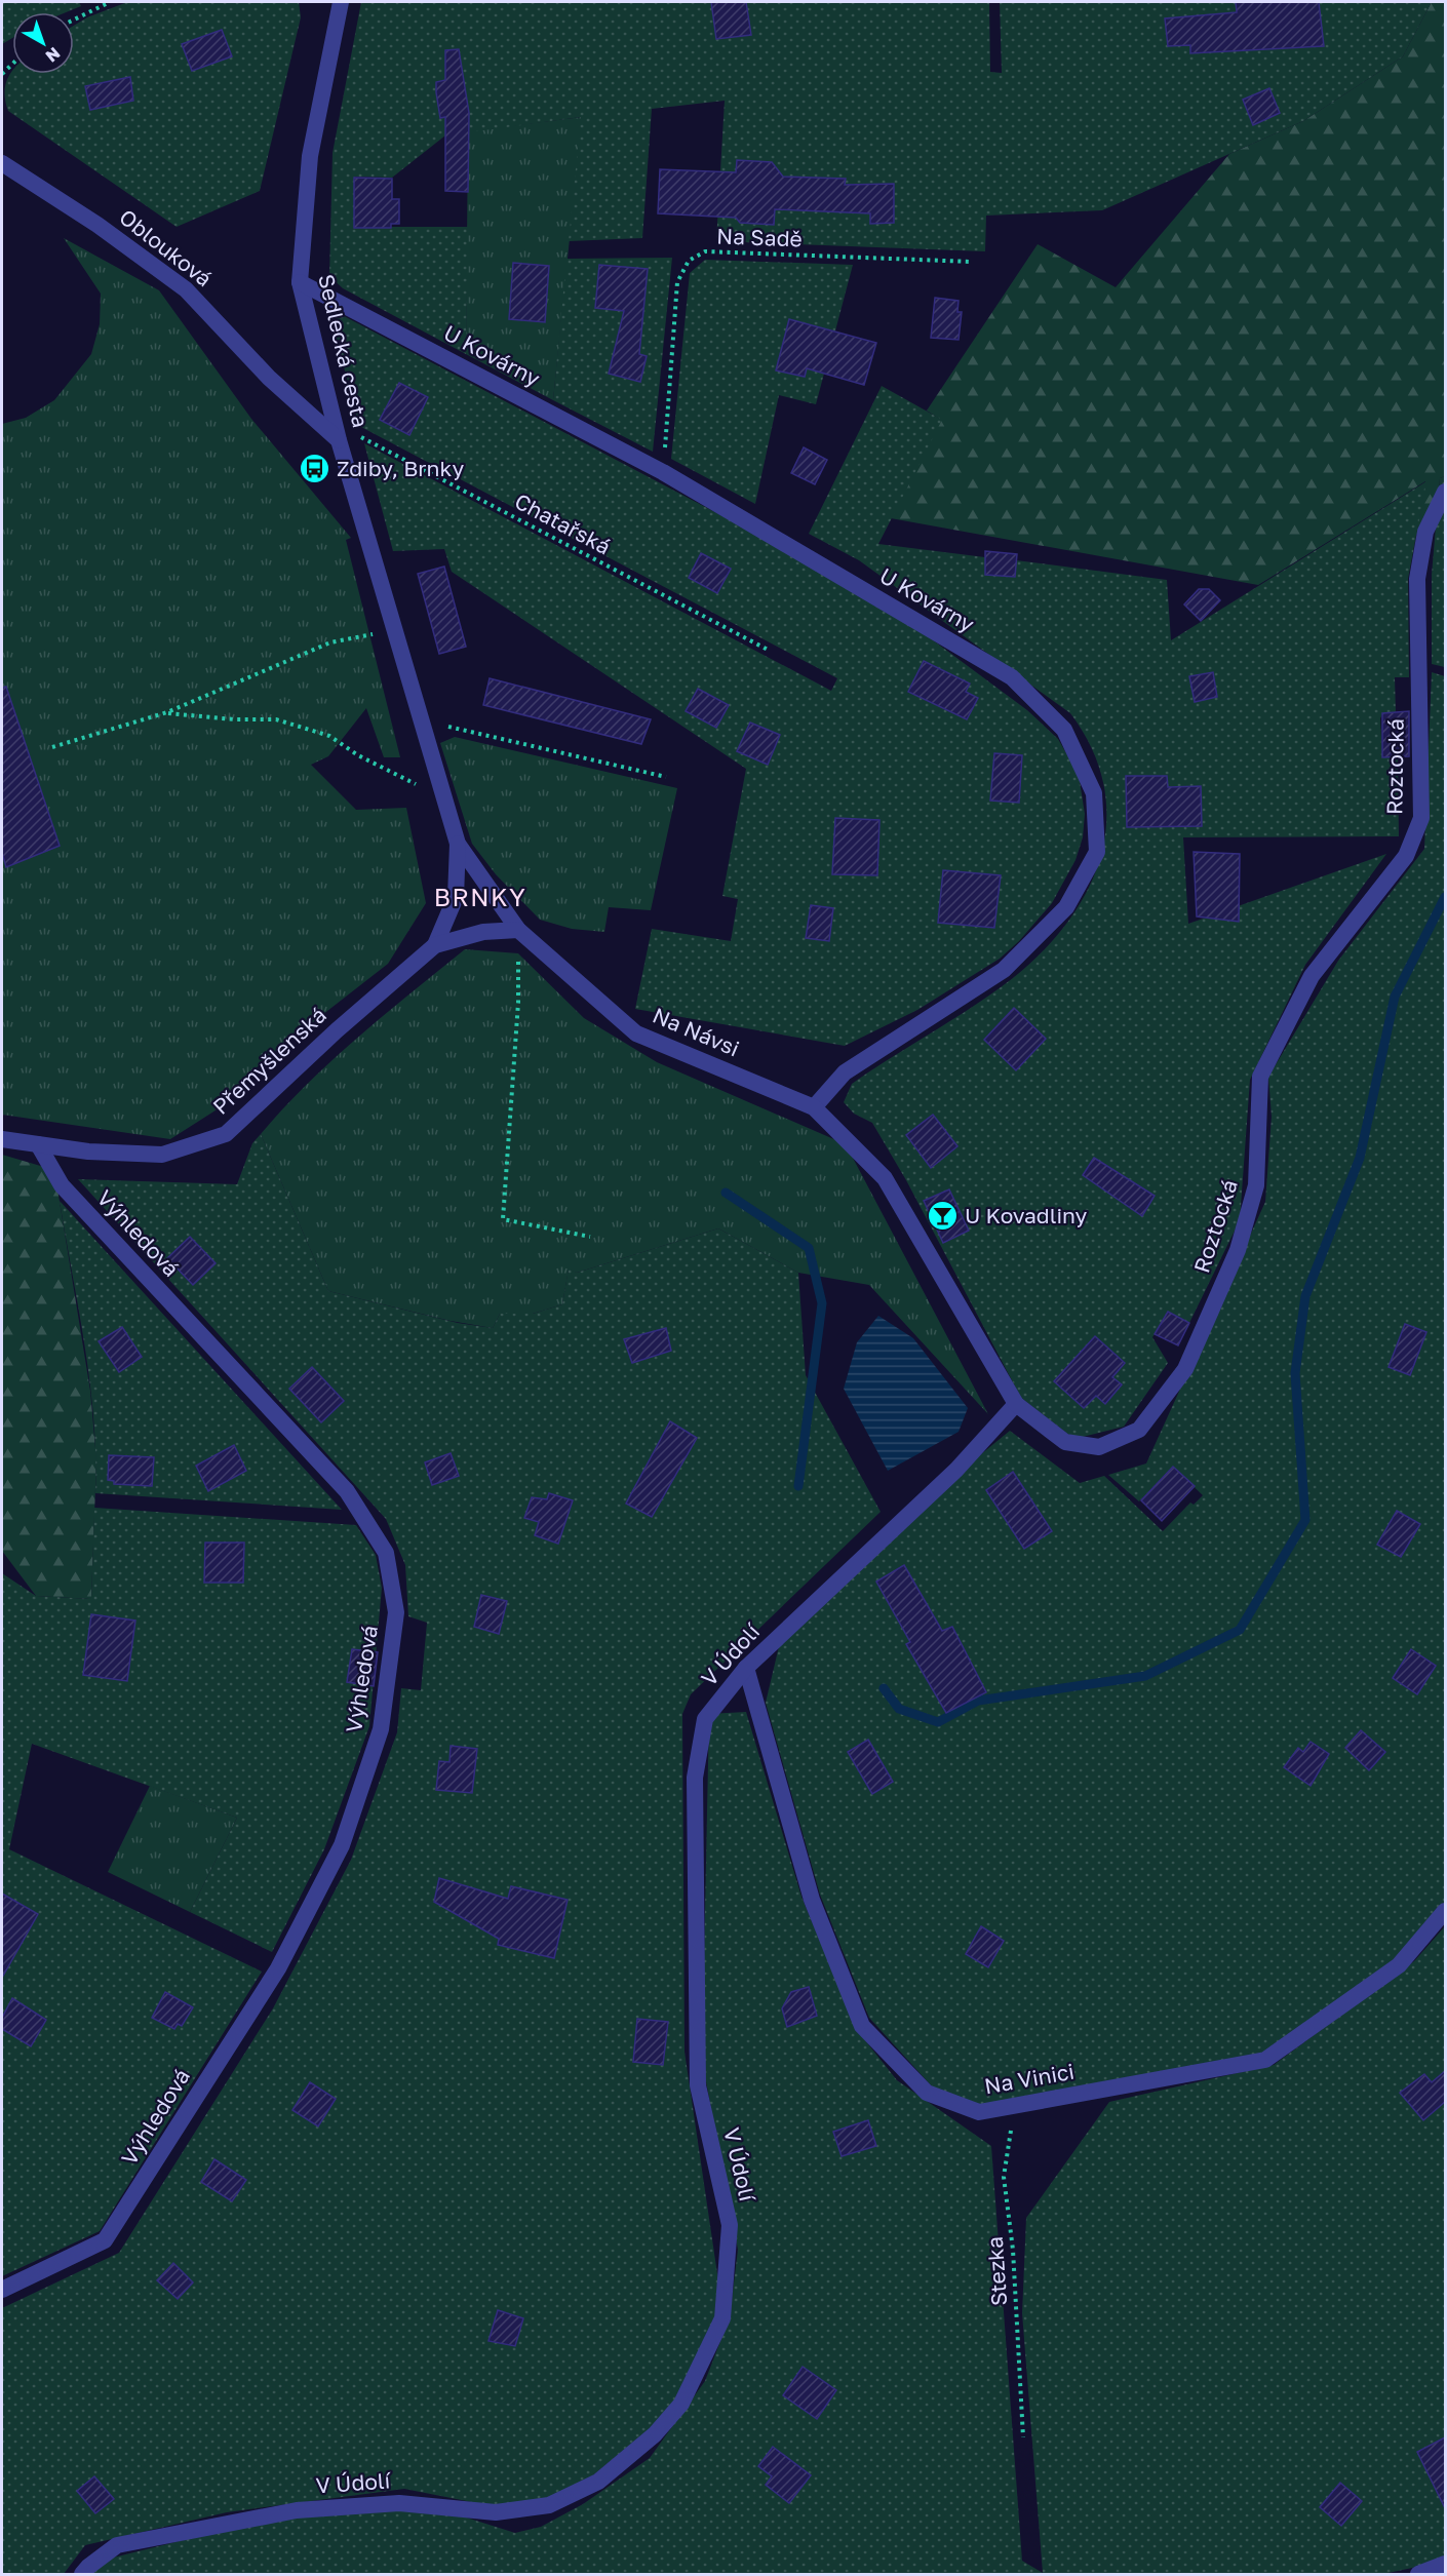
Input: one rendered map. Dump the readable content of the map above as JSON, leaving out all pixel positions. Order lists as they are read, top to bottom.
{
  "streets": {
    "street": [
      "Oblouková",
      "Sedlecká cesta",
      "U Kovárny",
      "Roztocká",
      "Na Návsi",
      "Přemyšlenská",
      "Výhledová",
      "V Údolí",
      "Na Vinici"
    ],
    "path": ["Na Sadě", "Chatařská", "Stezka"]
  },
  "crossings": [
    ["Na Sadě", "U Kovárny"],
    ["Oblouková", "Sedlecká cesta"],
    ["Oblouková", "Chatařská"],
    ["Sedlecká cesta", "U Kovárny"],
    ["Sedlecká cesta", "Chatařská"],
    ["Sedlecká cesta", "Na Návsi"],
    ["U Kovárny", "Roztocká"],
    ["U Kovárny", "Na Návsi"],
    ["Roztocká", "Na Návsi"],
    ["Roztocká", "V Údolí"],
    ["Přemyšlenská", "Výhledová"],
    ["V Údolí", "Na Vinici"],
    ["Na Vinici", "Stezka"]
  ],
  "districts": ["BRNKY"],
  "places": {
    "bus stop": ["Zdiby, Brnky"],
    "bar": ["U Kovadliny"]
  },
  "north": "bottom right"
}
